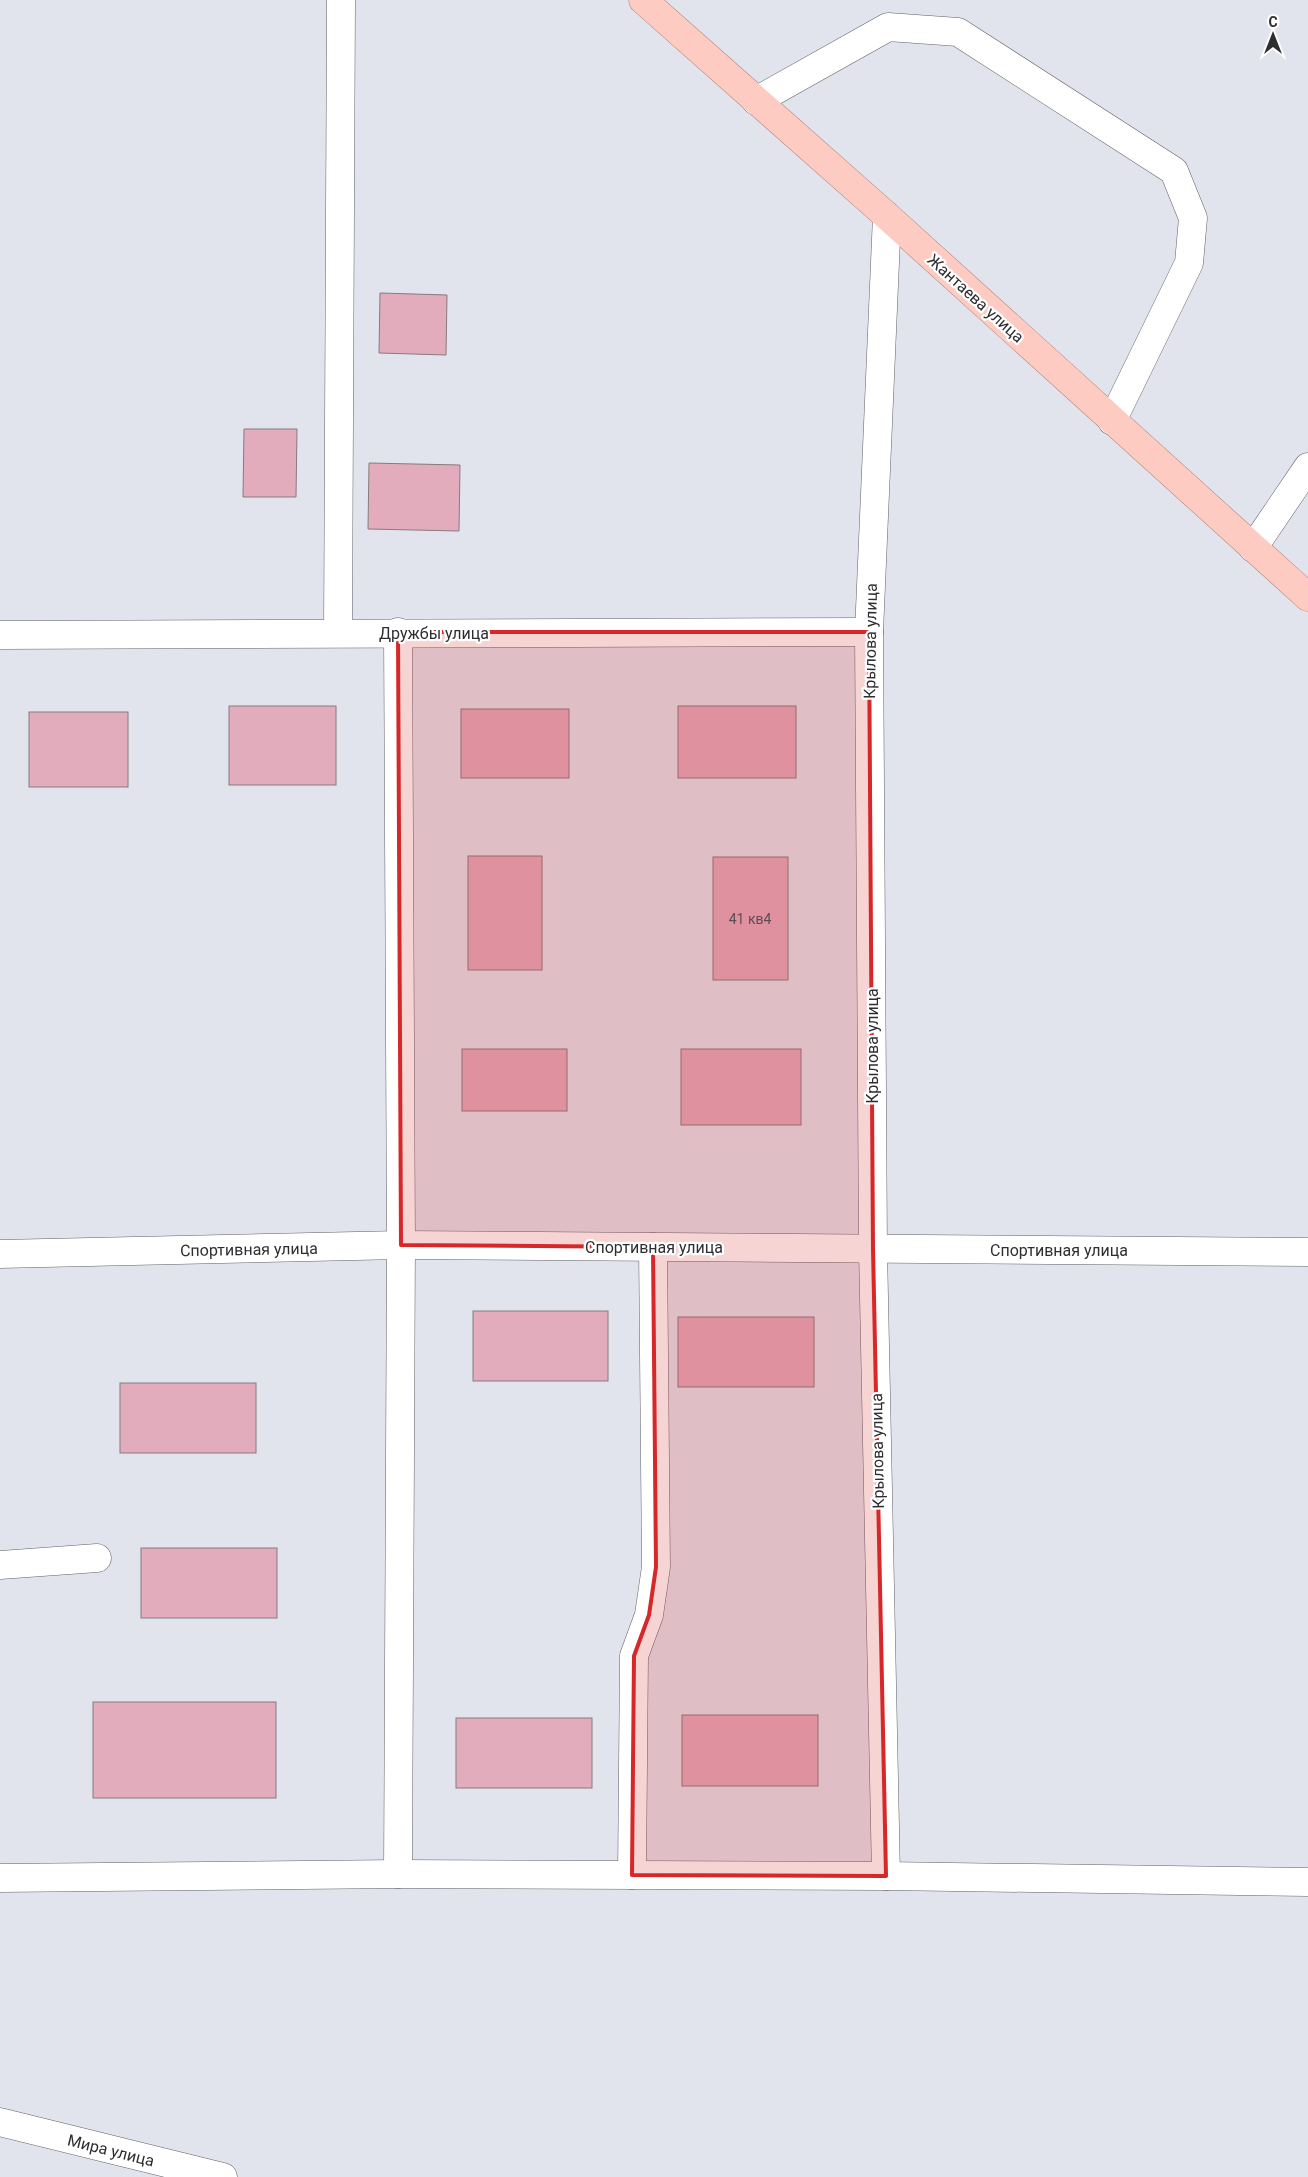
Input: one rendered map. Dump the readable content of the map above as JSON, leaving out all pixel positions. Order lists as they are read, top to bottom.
{
  "streets": {
    "main road": ["Жантаева улица"],
    "street": [
      "Дружбы улица",
      "Крылова улица",
      "Спортивная улица",
      "Мира улица"
    ]
  },
  "crossings": [
    ["Жантаева улица", "Крылова улица"],
    ["Дружбы улица", "Крылова улица"],
    ["Крылова улица", "Спортивная улица"]
  ],
  "house_numbers": ["41 кв4"],
  "north": "top"
}
